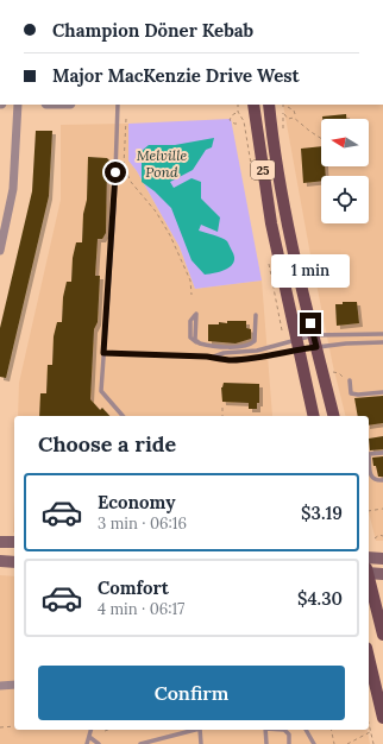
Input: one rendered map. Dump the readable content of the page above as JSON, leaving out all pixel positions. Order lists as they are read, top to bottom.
{
  "streets": {
    "main road": ["25"]
  },
  "water": ["Melville Pond"],
  "north": "left",
  "page": {
    "banner": ["Champion Döner Kebab", "Major MacKenzie Drive West"],
    "bubble": "1 min",
    "heading": "Choose a ride",
    "list": [
      {
        "name": "Economy",
        "note": "3 min · 06:16",
        "value": "$3.19"
      },
      {
        "name": "Comfort",
        "note": "4 min · 06:17",
        "value": "$4.30"
      }
    ],
    "buttons": "Confirm"
  }
}
